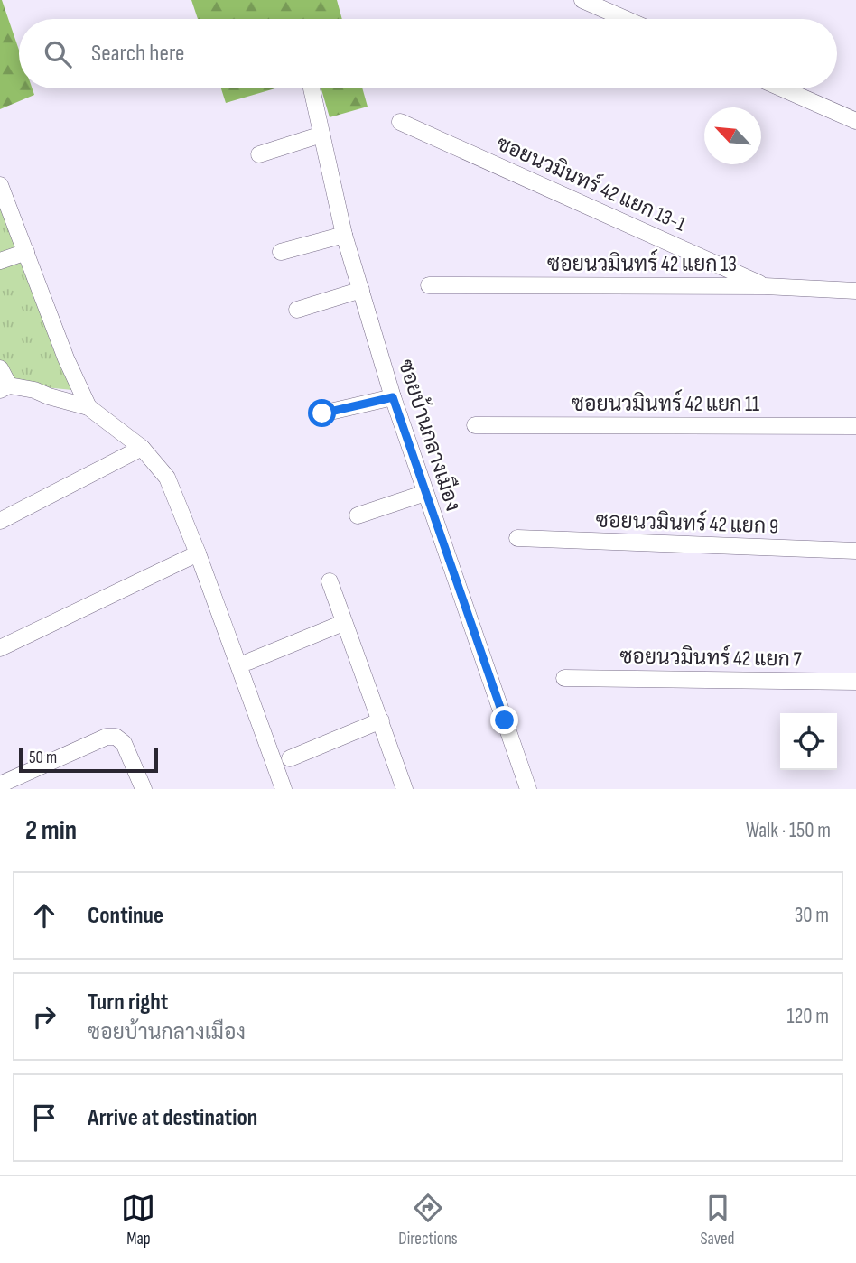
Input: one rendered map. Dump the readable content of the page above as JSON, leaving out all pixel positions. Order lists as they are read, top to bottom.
{
  "streets": {
    "street": [
      "ซอยนวมินทร์ 42 แยก 13-1",
      "ซอยนวมินทร์ 42 แยก 13",
      "ซอยนวมินทร์ 42 แยก 11",
      "ซอยบ้านกลางเมือง",
      "ซอยนวมินทร์ 42 แยก 9",
      "ซอยนวมินทร์ 42 แยก 7"
    ]
  },
  "crossings": [
    ["ซอยนวมินทร์ 42 แยก 13-1", "ซอยนวมินทร์ 42 แยก 13"]
  ],
  "scale_bar": "50 m",
  "north": "top left",
  "page": {
    "search": "Search here",
    "scale": "50 m",
    "heading": ["2 min", "Walk · 150 m"],
    "list": [
      ["Continue", "30 m"],
      ["Turn right", "ซอยบ้านกลางเมือง", "120 m"],
      "Arrive at destination"
    ],
    "nav": ["Map", "Directions", "Saved"]
  }
}
